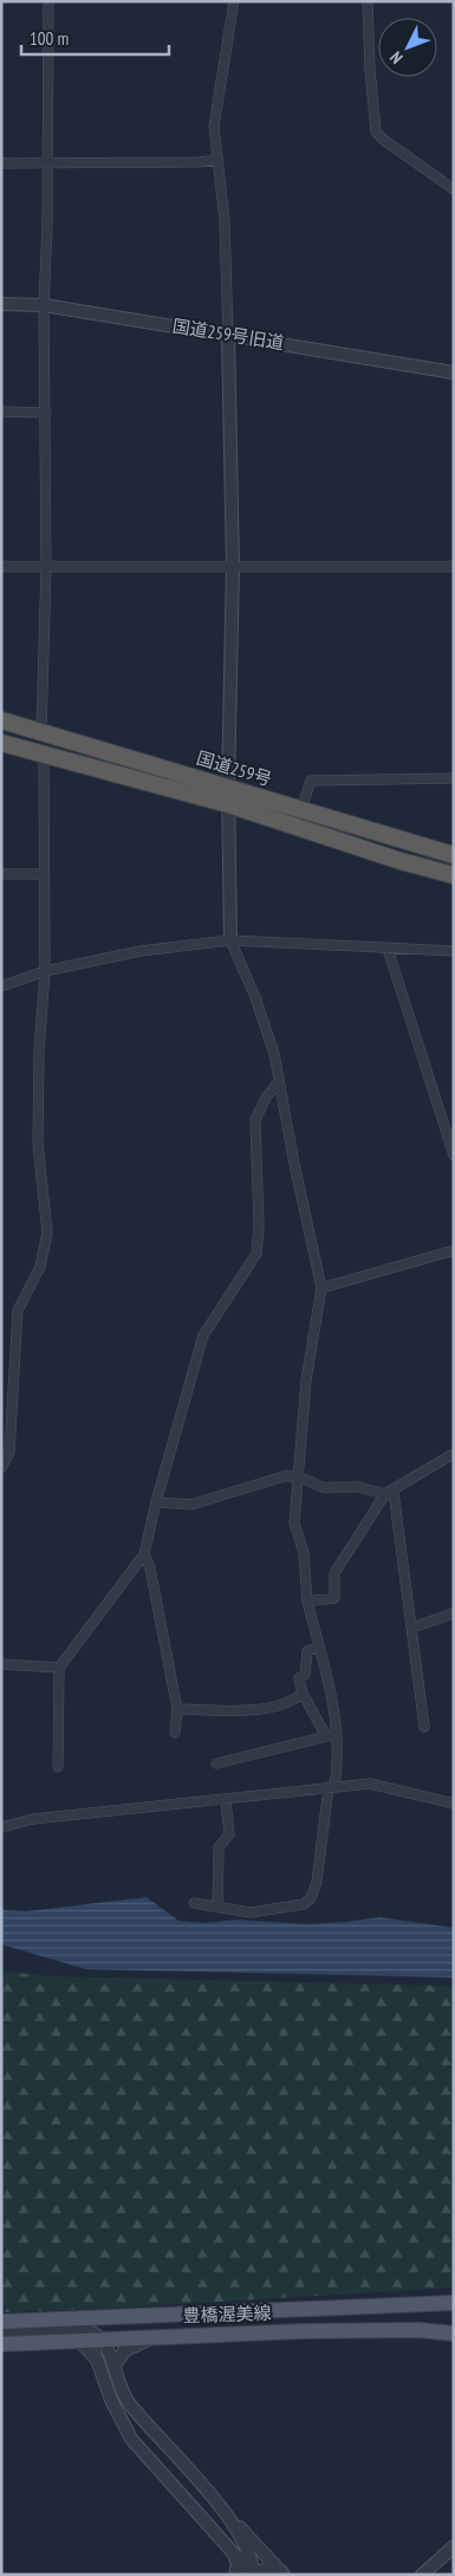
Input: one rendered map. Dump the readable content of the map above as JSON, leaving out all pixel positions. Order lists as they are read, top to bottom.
{
  "streets": {
    "highway": ["国道259号"],
    "main road": ["豊橋渥美線"],
    "street": ["国道259号旧道"]
  },
  "scale_bar": "100 m",
  "north": "bottom left"
}
